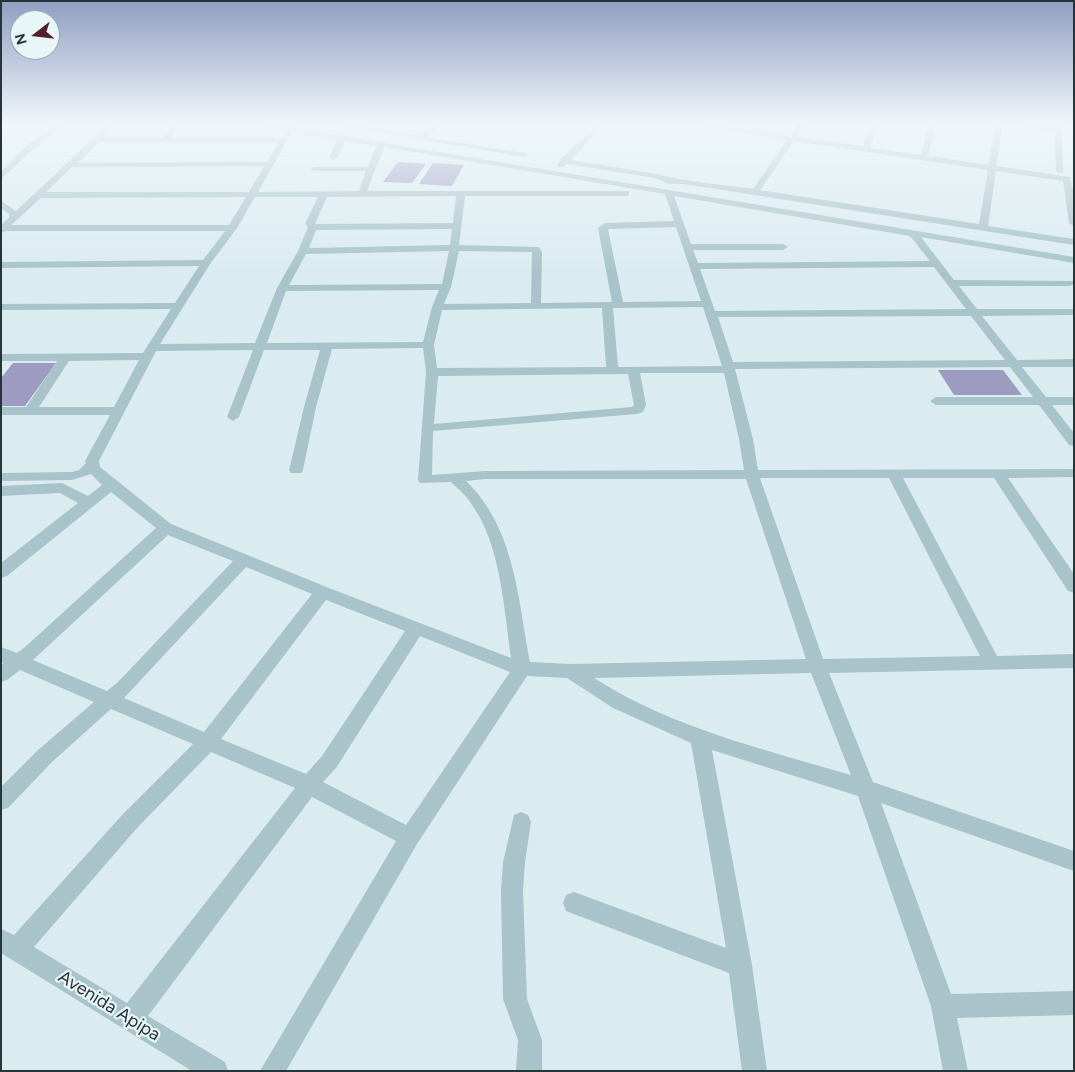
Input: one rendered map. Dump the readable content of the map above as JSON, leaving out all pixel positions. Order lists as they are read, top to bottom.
{
  "streets": {
    "street": ["Avenida Apipa"]
  },
  "north": "left"
}
